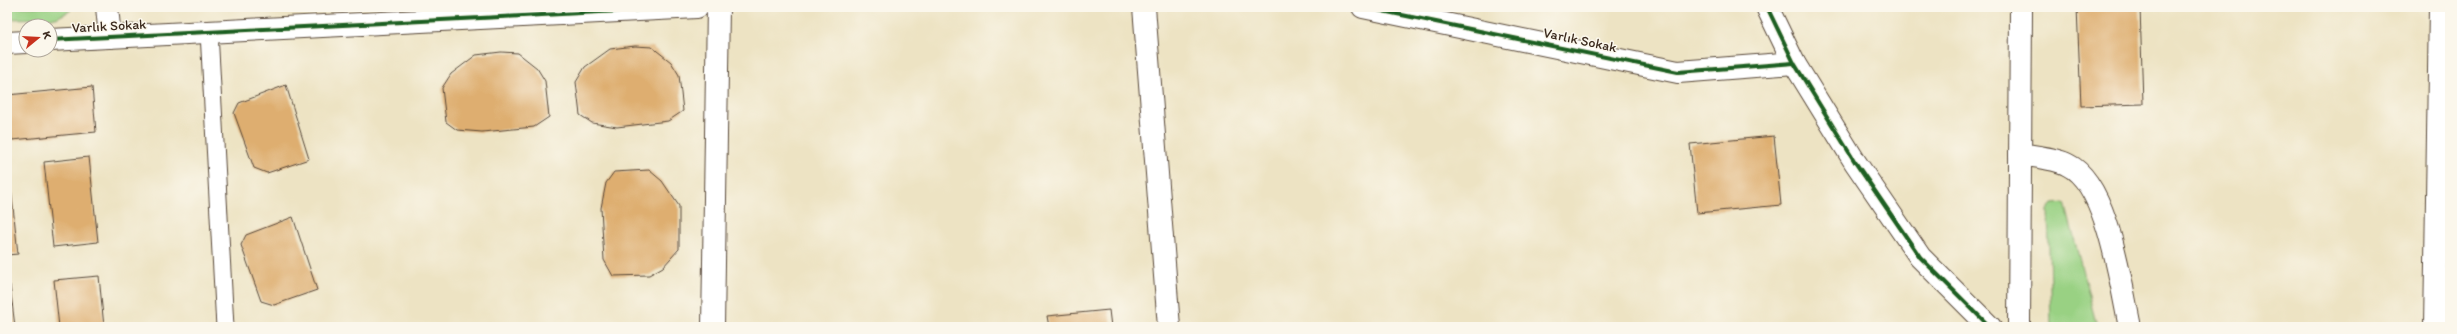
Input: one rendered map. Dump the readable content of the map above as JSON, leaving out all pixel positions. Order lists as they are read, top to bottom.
{
  "streets": {
    "street": ["Varlık Sokak"]
  },
  "north": "right"
}
